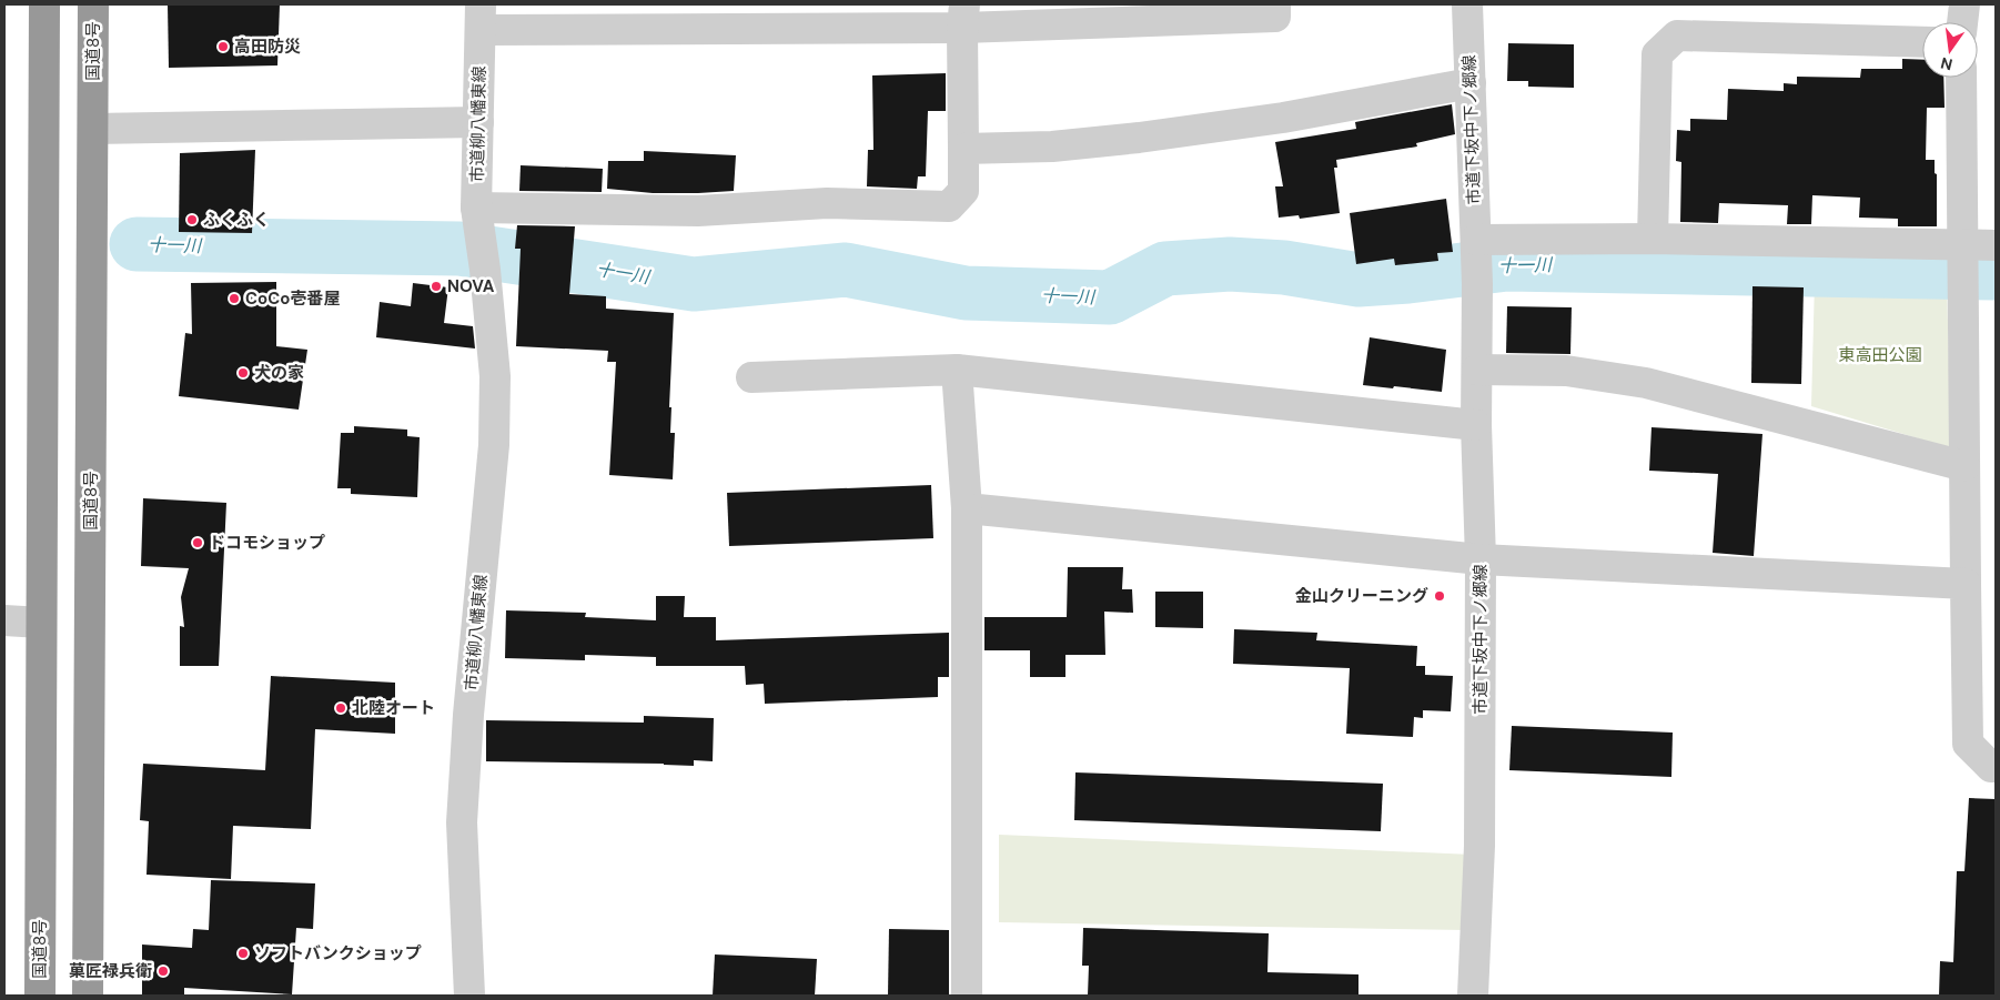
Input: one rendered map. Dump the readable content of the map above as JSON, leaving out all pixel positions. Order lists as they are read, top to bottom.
{
  "streets": {
    "highway": ["国道8号"],
    "street": ["市道柳八幡東線", "市道下坂中下ノ郷線"]
  },
  "water": ["十一川"],
  "parks": ["東高田公園"],
  "places": [
    "高田防災",
    "ふくふく",
    "NOVA",
    "CoCo壱番屋",
    "犬の家",
    "ドコモショップ",
    "金山クリーニング",
    "北陸オート",
    "ソフトバンクショップ",
    "菓匠禄兵衛"
  ],
  "north": "bottom"
}
